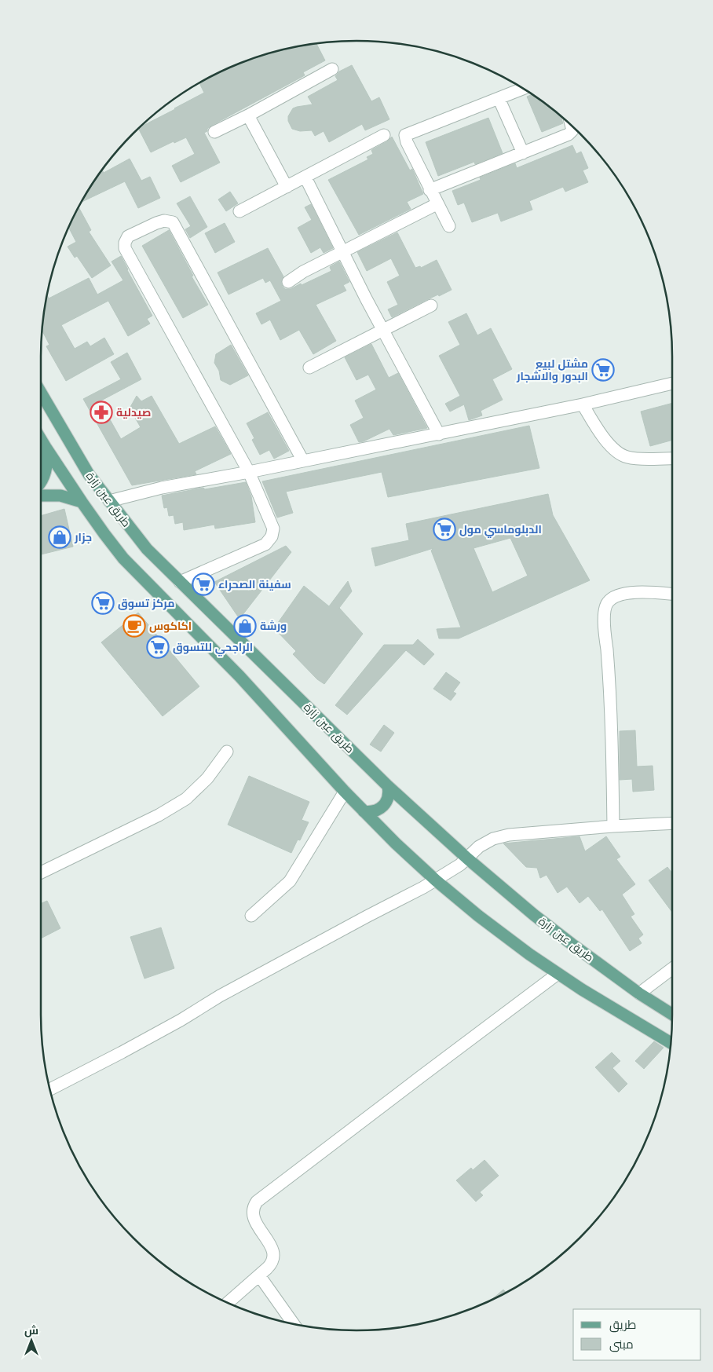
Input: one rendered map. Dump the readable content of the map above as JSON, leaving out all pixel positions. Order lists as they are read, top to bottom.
{
  "streets": {
    "main road": ["طريق عين زارة"]
  },
  "places": {
    "supermarket": [
      "مشتل لبيع البدور والاشجار",
      "الدبلوماسي مول",
      "سفينة الصحراء",
      "مركز تسوق",
      "الراجحي للتسوق"
    ],
    "pharmacy": ["صيدلية"],
    "shop": ["جزار", "ورشة"],
    "cafe": ["اكاكوس"]
  },
  "legend": ["طريق", "مبنى"],
  "north": "top"
}
